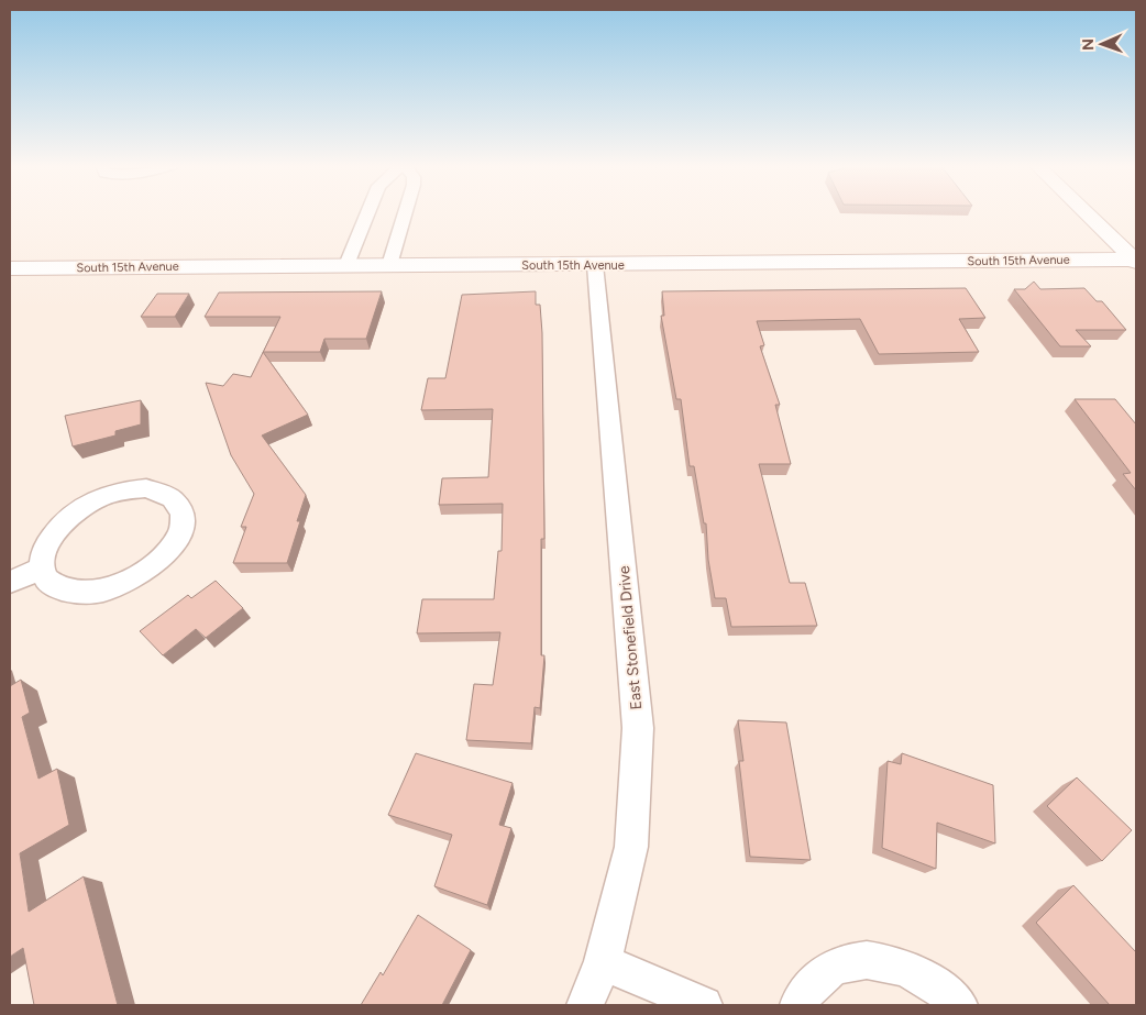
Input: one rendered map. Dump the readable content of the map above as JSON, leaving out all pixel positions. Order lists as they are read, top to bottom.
{
  "streets": {
    "street": ["South 15th Avenue", "East Stonefield Drive"]
  },
  "crossings": [
    ["South 15th Avenue", "East Stonefield Drive"]
  ],
  "north": "left"
}
